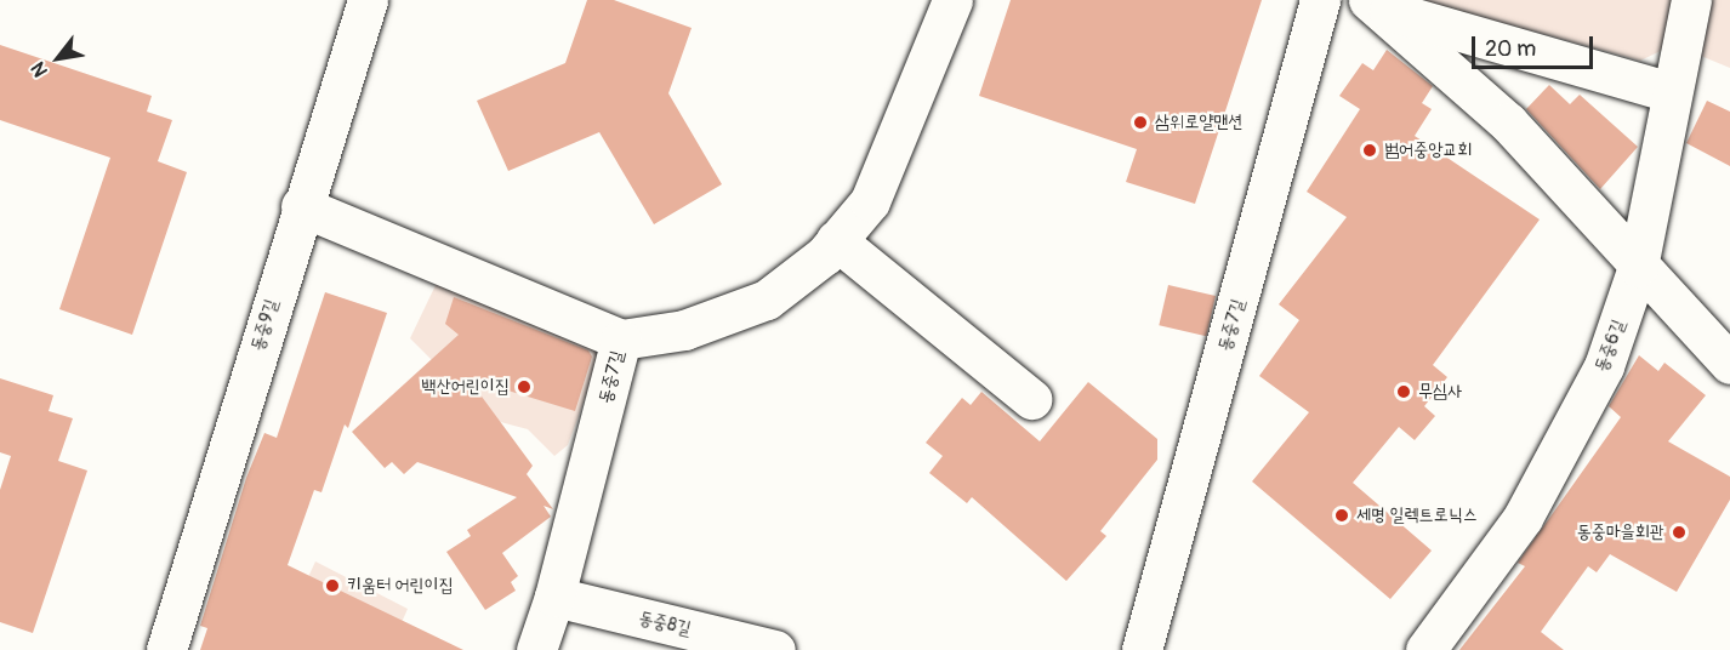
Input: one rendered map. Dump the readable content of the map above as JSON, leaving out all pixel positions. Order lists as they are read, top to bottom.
{
  "streets": {
    "street": [
      "동중9길",
      "동중7길",
      "동중6길",
      "동중8길"
    ]
  },
  "crossings": [
    ["동중7길", "동중8길"]
  ],
  "places": [
    "삼위로얄맨션",
    "범어중앙교회",
    "백산어린이집",
    "무심사",
    "세명 일렉트로닉스",
    "동중마을회관",
    "키움터 어린이집"
  ],
  "scale_bar": "20 m",
  "north": "bottom left"
}
